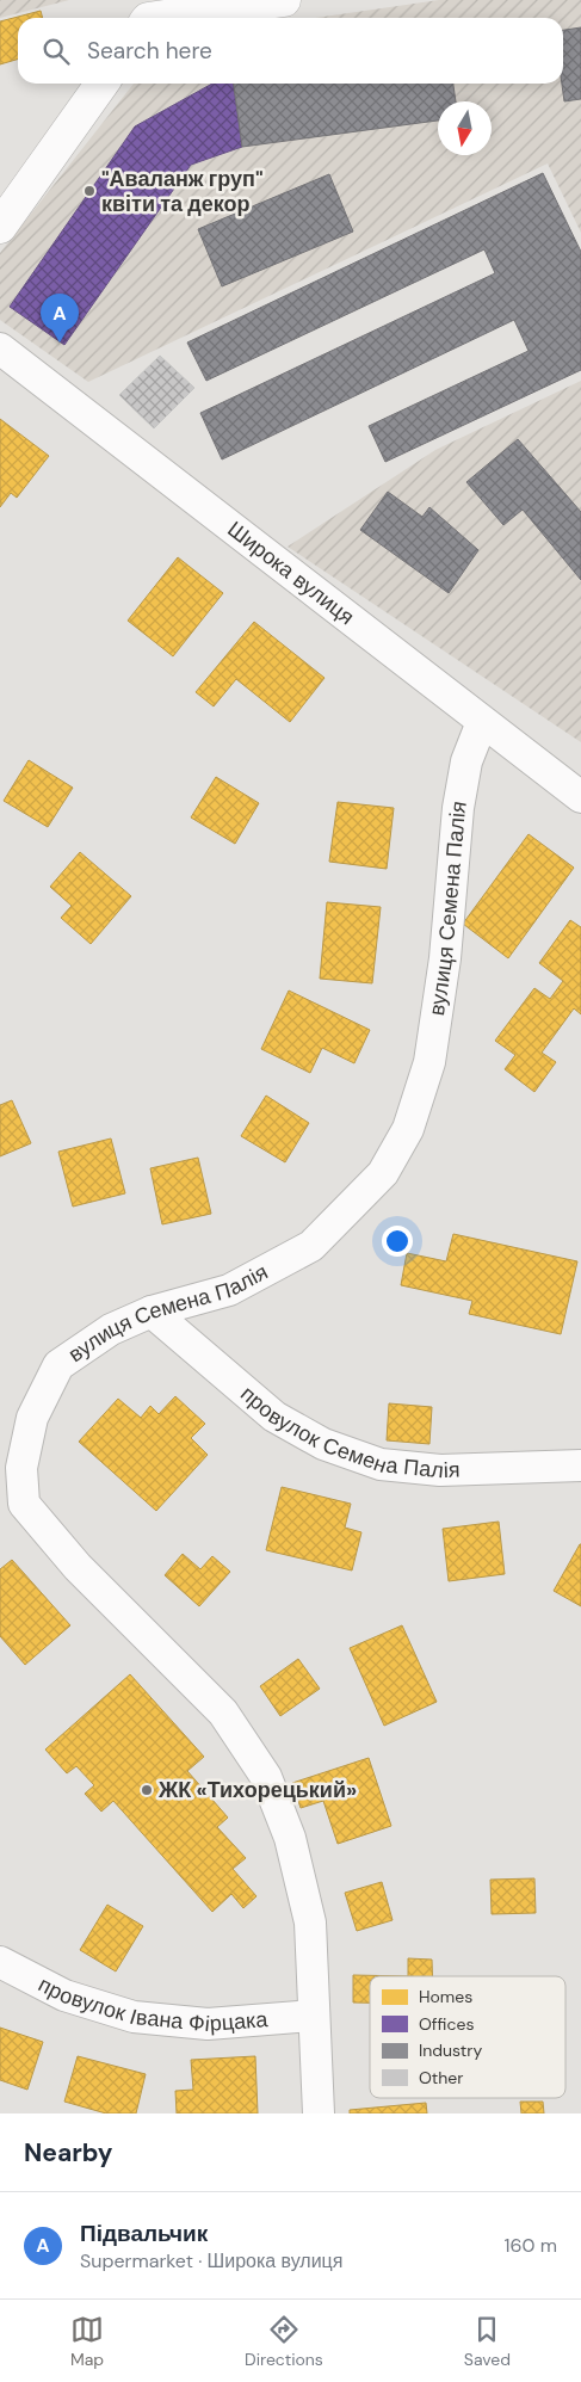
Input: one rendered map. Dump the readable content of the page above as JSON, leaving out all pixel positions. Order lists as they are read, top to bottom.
{
  "streets": {
    "street": [
      "Широка вулиця",
      "вулиця Семена Палія",
      "провулок Семена Палія",
      "провулок Івана Фірцака"
    ]
  },
  "crossings": [
    ["Широка вулиця", "вулиця Семена Палія"],
    ["вулиця Семена Палія", "провулок Семена Палія"],
    ["вулиця Семена Палія", "провулок Івана Фірцака"]
  ],
  "places": ["\"Аваланж груп\" квіти та декор", "ЖК «Тихорецький»"],
  "legend": [
    "Homes",
    "Offices",
    "Industry",
    "Other"
  ],
  "north": "bottom",
  "page": {
    "search": "Search here",
    "pins": "A",
    "heading": "Nearby",
    "list": [
      {
        "mark": "A",
        "name": "Підвальчик",
        "note": "Supermarket · Широка вулиця",
        "value": "160 m"
      }
    ],
    "nav": ["Map", "Directions", "Saved"]
  }
}
